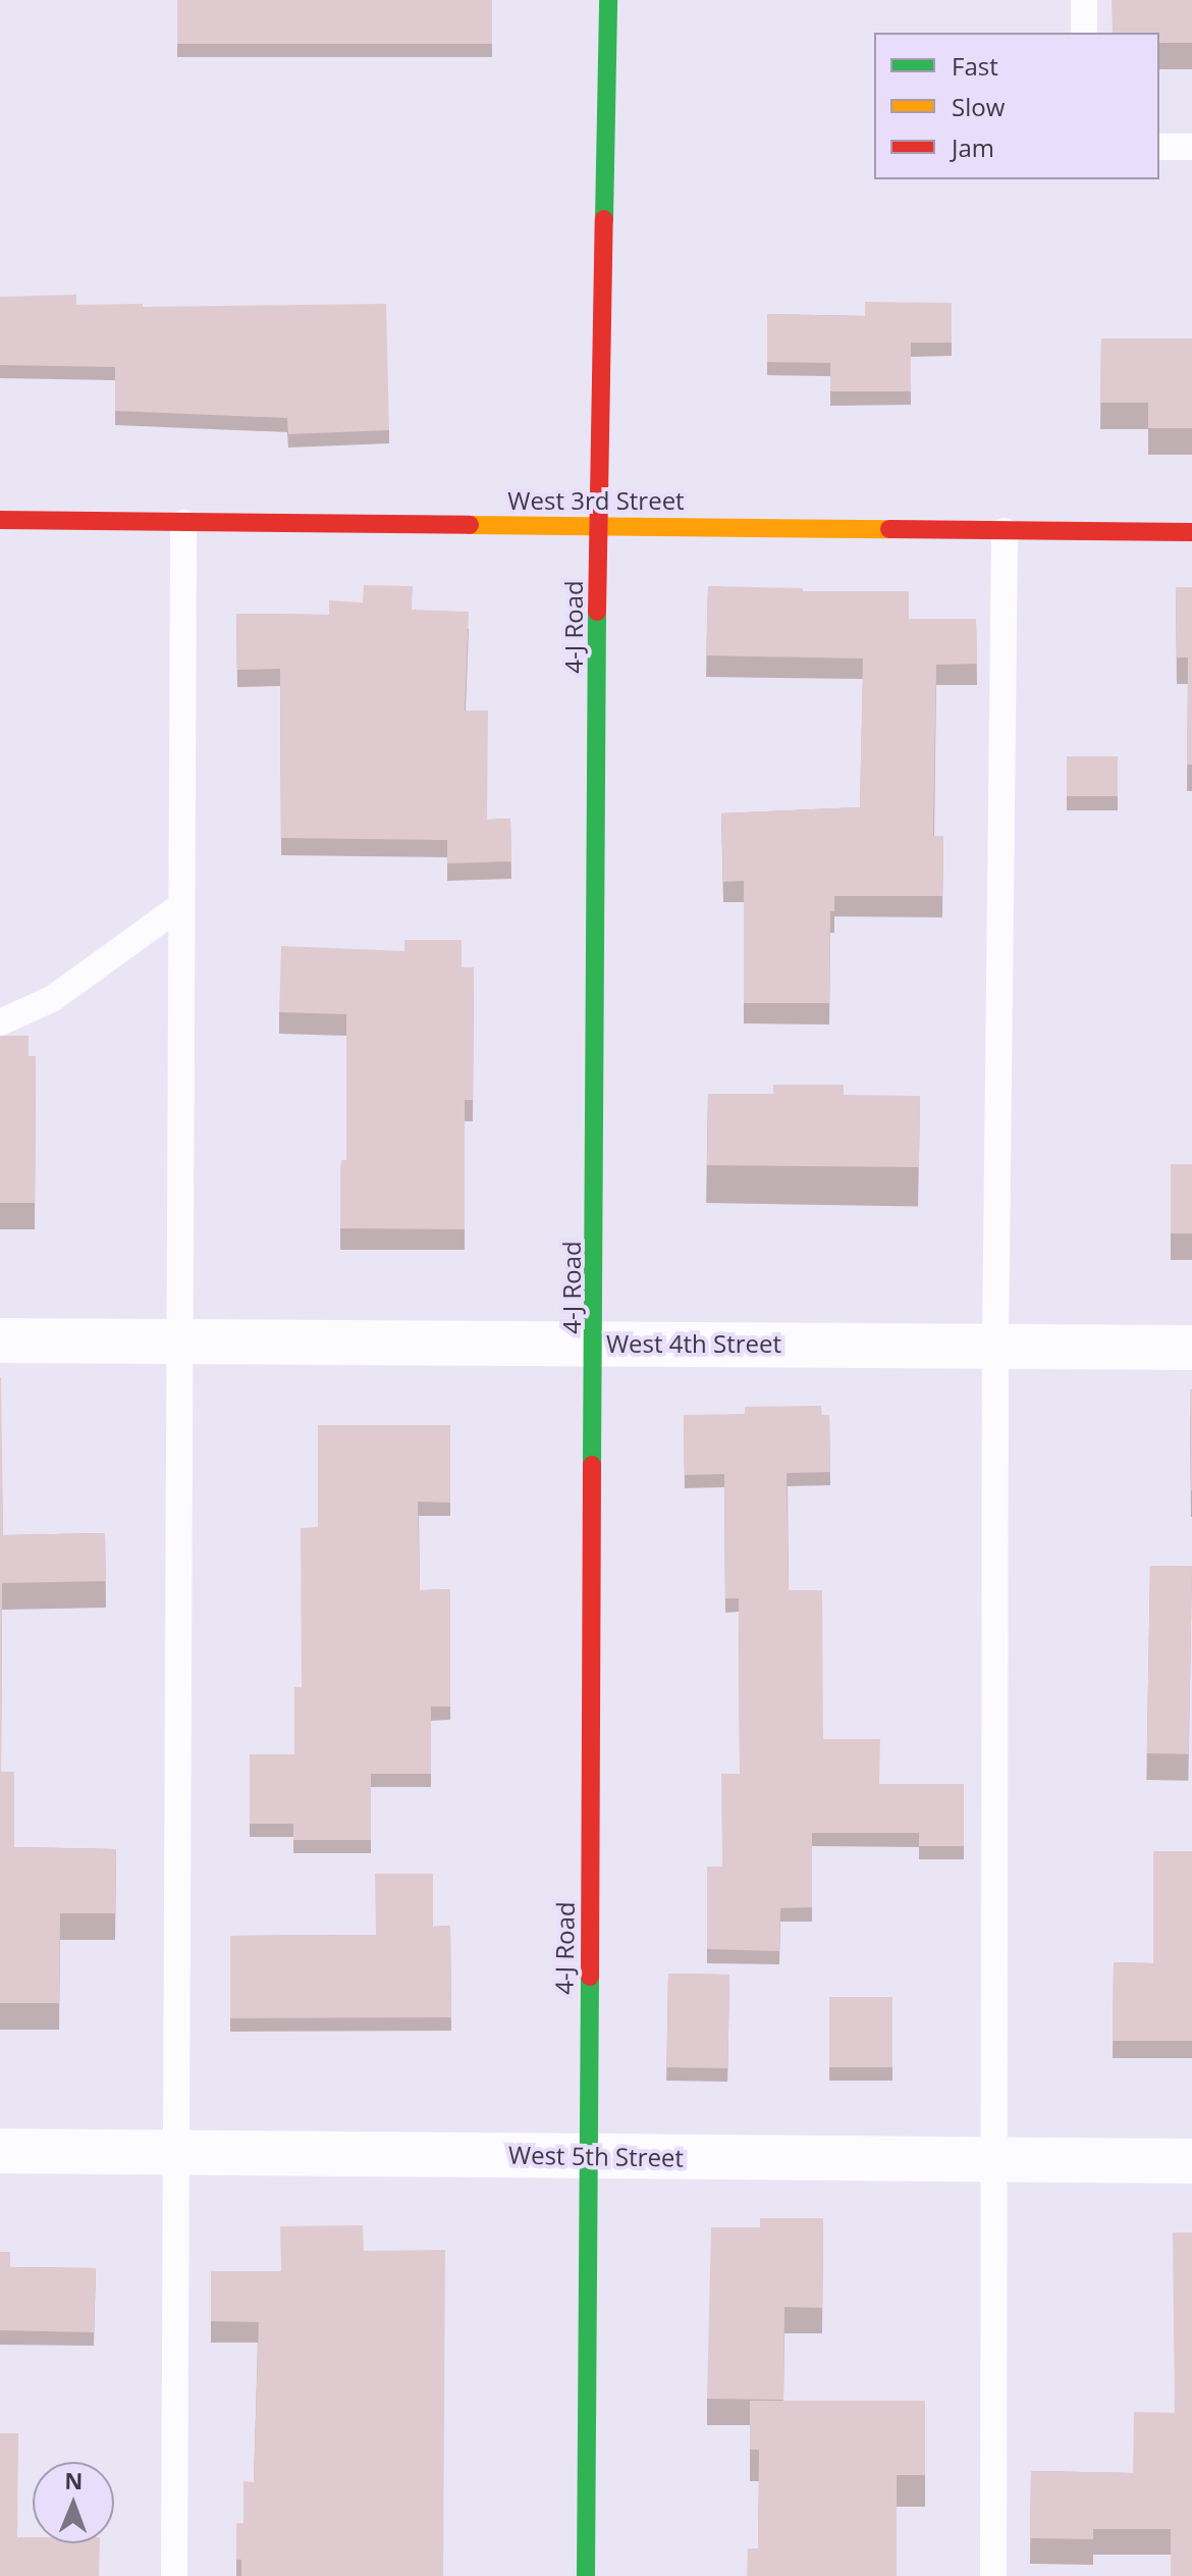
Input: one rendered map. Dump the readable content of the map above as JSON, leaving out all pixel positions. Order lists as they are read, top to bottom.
{
  "streets": {
    "main road": ["West 3rd Street", "4-J Road"],
    "street": ["West 4th Street", "West 5th Street"]
  },
  "crossings": [
    ["West 3rd Street", "4-J Road"],
    ["4-J Road", "West 4th Street"],
    ["4-J Road", "West 5th Street"]
  ],
  "legend": ["Fast", "Slow", "Jam"],
  "north": "top"
}
